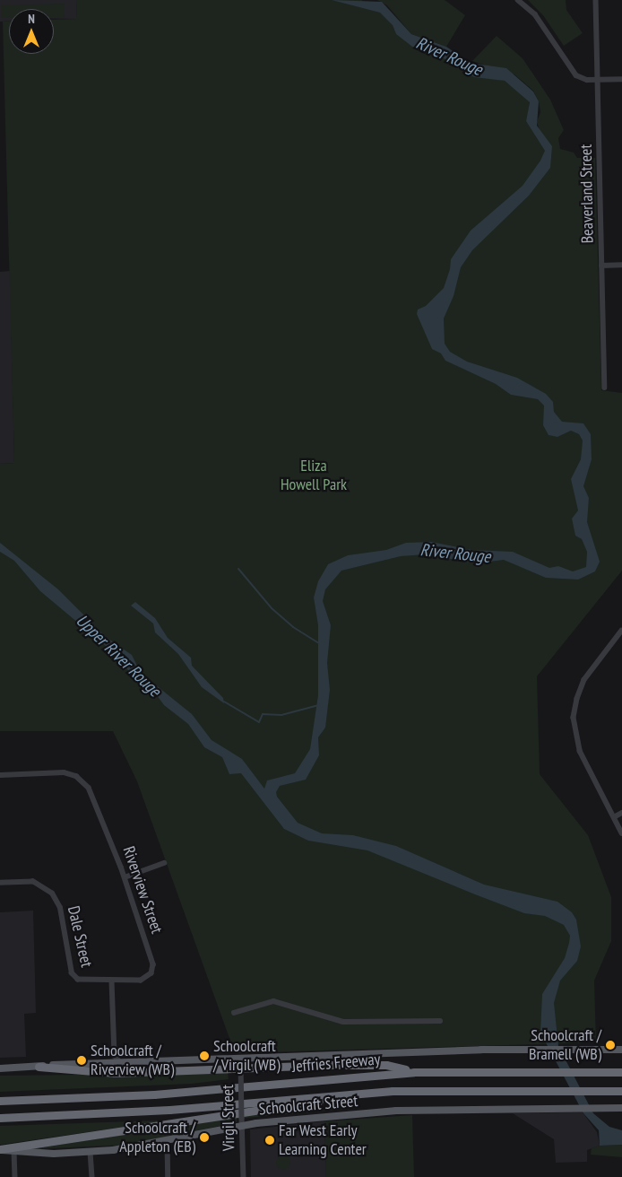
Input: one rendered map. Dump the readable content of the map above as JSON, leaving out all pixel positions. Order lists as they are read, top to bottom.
{
  "streets": {
    "highway": ["Jeffries Freeway"],
    "main road": ["Schoolcraft Street"],
    "street": [
      "Beaverland Street",
      "Riverview Street",
      "Dale Street",
      "Virgil Street"
    ]
  },
  "crossings": [
    ["Riverview Street", "Dale Street"],
    ["Schoolcraft Street", "Virgil Street"]
  ],
  "water": ["River Rouge", "Upper River Rouge"],
  "parks": ["Eliza Howell Park"],
  "places": [
    "Schoolcraft / Bramell (WB)",
    "Schoolcraft / Virgil (WB)",
    "Schoolcraft / Riverview (WB)",
    "Schoolcraft / Appleton (EB)",
    "Far West Early Learning Center"
  ],
  "north": "top"
}
